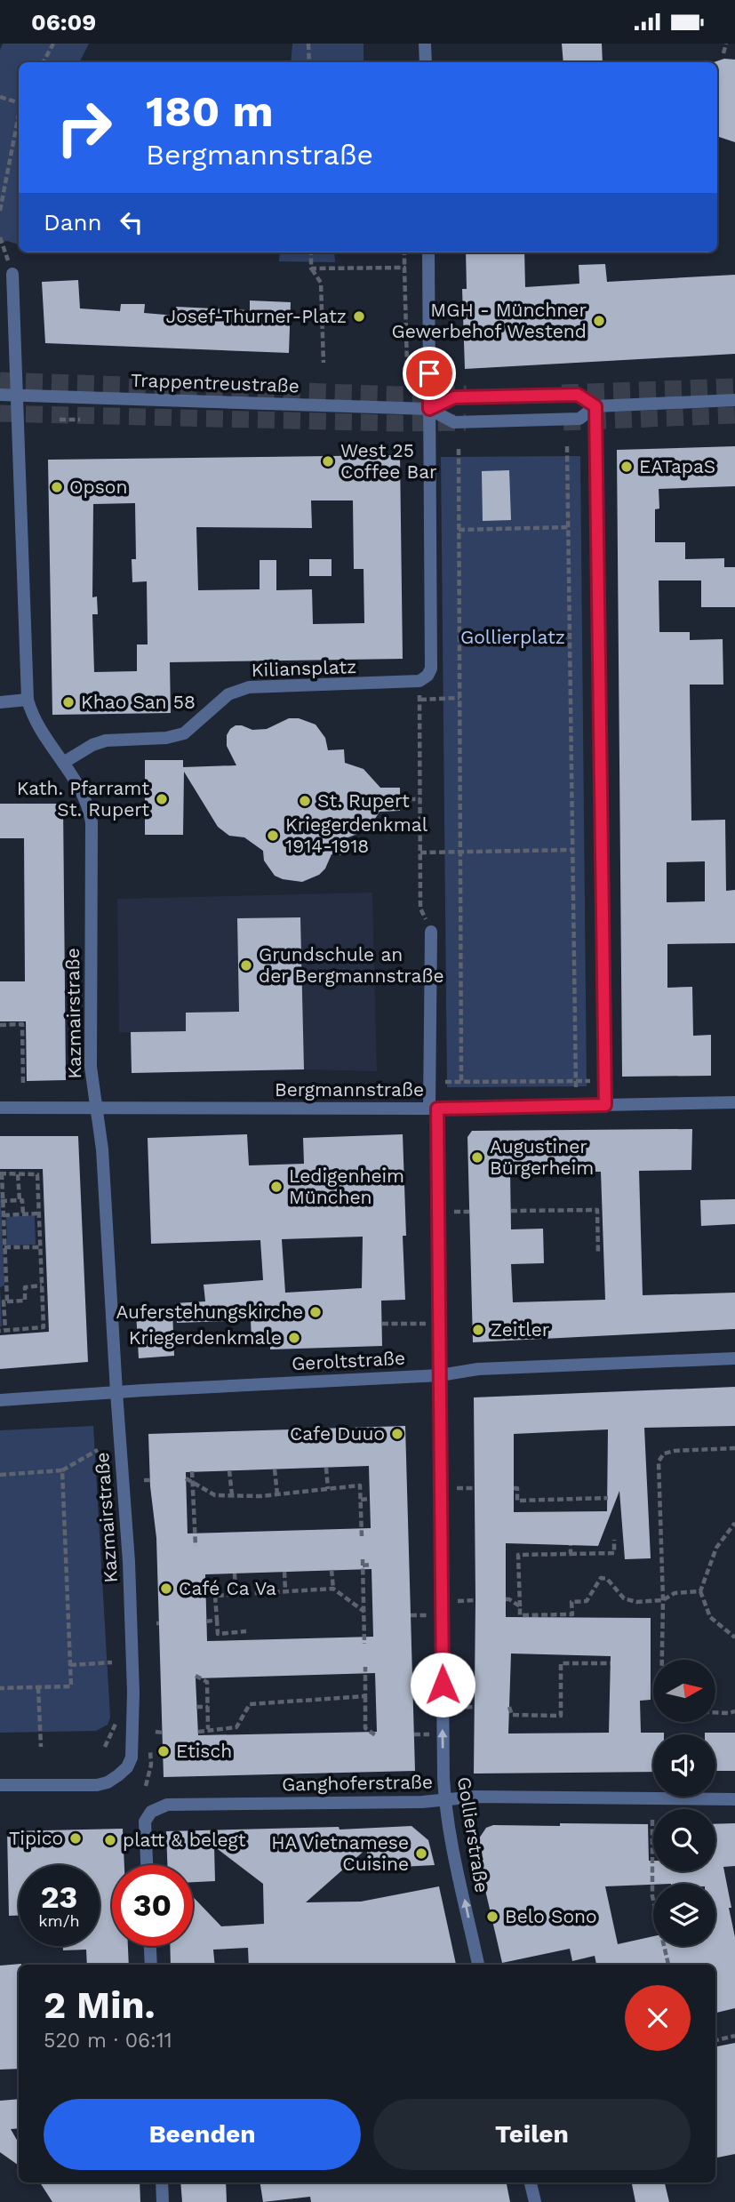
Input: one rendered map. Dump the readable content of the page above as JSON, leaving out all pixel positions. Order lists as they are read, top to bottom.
{
  "streets": {
    "street": [
      "Trappentreustraße",
      "Kiliansplatz",
      "Kazmairstraße",
      "Bergmannstraße",
      "Geroltstraße",
      "Ganghoferstraße",
      "Gollierstraße"
    ]
  },
  "crossings": [
    ["Trappentreustraße", "Kazmairstraße"],
    ["Kiliansplatz", "Kazmairstraße"],
    ["Kazmairstraße", "Bergmannstraße"],
    ["Kazmairstraße", "Geroltstraße"],
    ["Bergmannstraße", "Gollierstraße"],
    ["Geroltstraße", "Gollierstraße"],
    ["Ganghoferstraße", "Gollierstraße"]
  ],
  "one_way": ["Gollierstraße"],
  "parks": ["Gollierplatz"],
  "places": [
    "Josef-Thurner-Platz",
    "MGH - Münchner Gewerbehof Westend",
    "West 25 Coffee Bar",
    "EATapaS",
    "Opson",
    "Khao San 58",
    "Kath. Pfarramt St. Rupert",
    "St. Rupert",
    "Kriegerdenkmal 1914-1918",
    "Grundschule an der Bergmannstraße",
    "Augustiner Bürgerheim",
    "Ledigenheim München",
    "Auferstehungskirche",
    "Zeitler",
    "Kriegerdenkmale",
    "Cafe Duuo",
    "Café Ca Va",
    "Etisch",
    "Tipico",
    "platt & belegt",
    "HA Vietnamese Cuisine",
    "Belo Sono"
  ],
  "north": "right",
  "page": {
    "status": "06:09",
    "turn": ["180 m", "Bergmannstraße"],
    "then": "Dann",
    "speed": "23 km/h",
    "limit": "30",
    "heading": ["2 Min.", "520 m · 06:11"],
    "buttons": ["Beenden", "Teilen"]
  }
}
